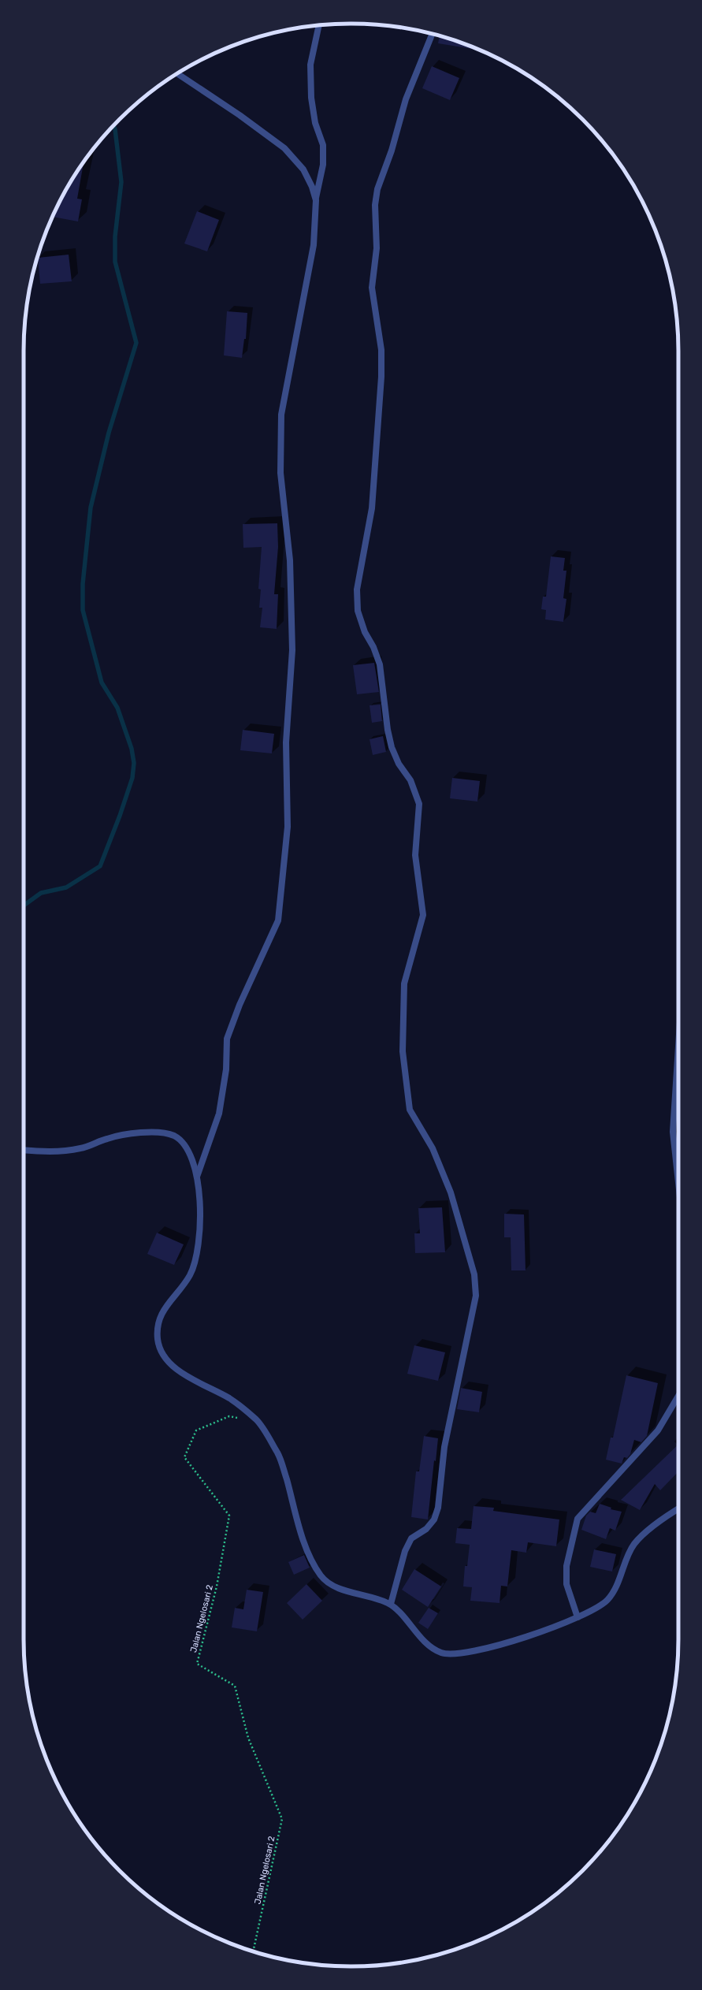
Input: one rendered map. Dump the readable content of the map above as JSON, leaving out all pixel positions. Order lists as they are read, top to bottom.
{
  "streets": {
    "path": ["Jalan Ngelosari 2"]
  }
}
